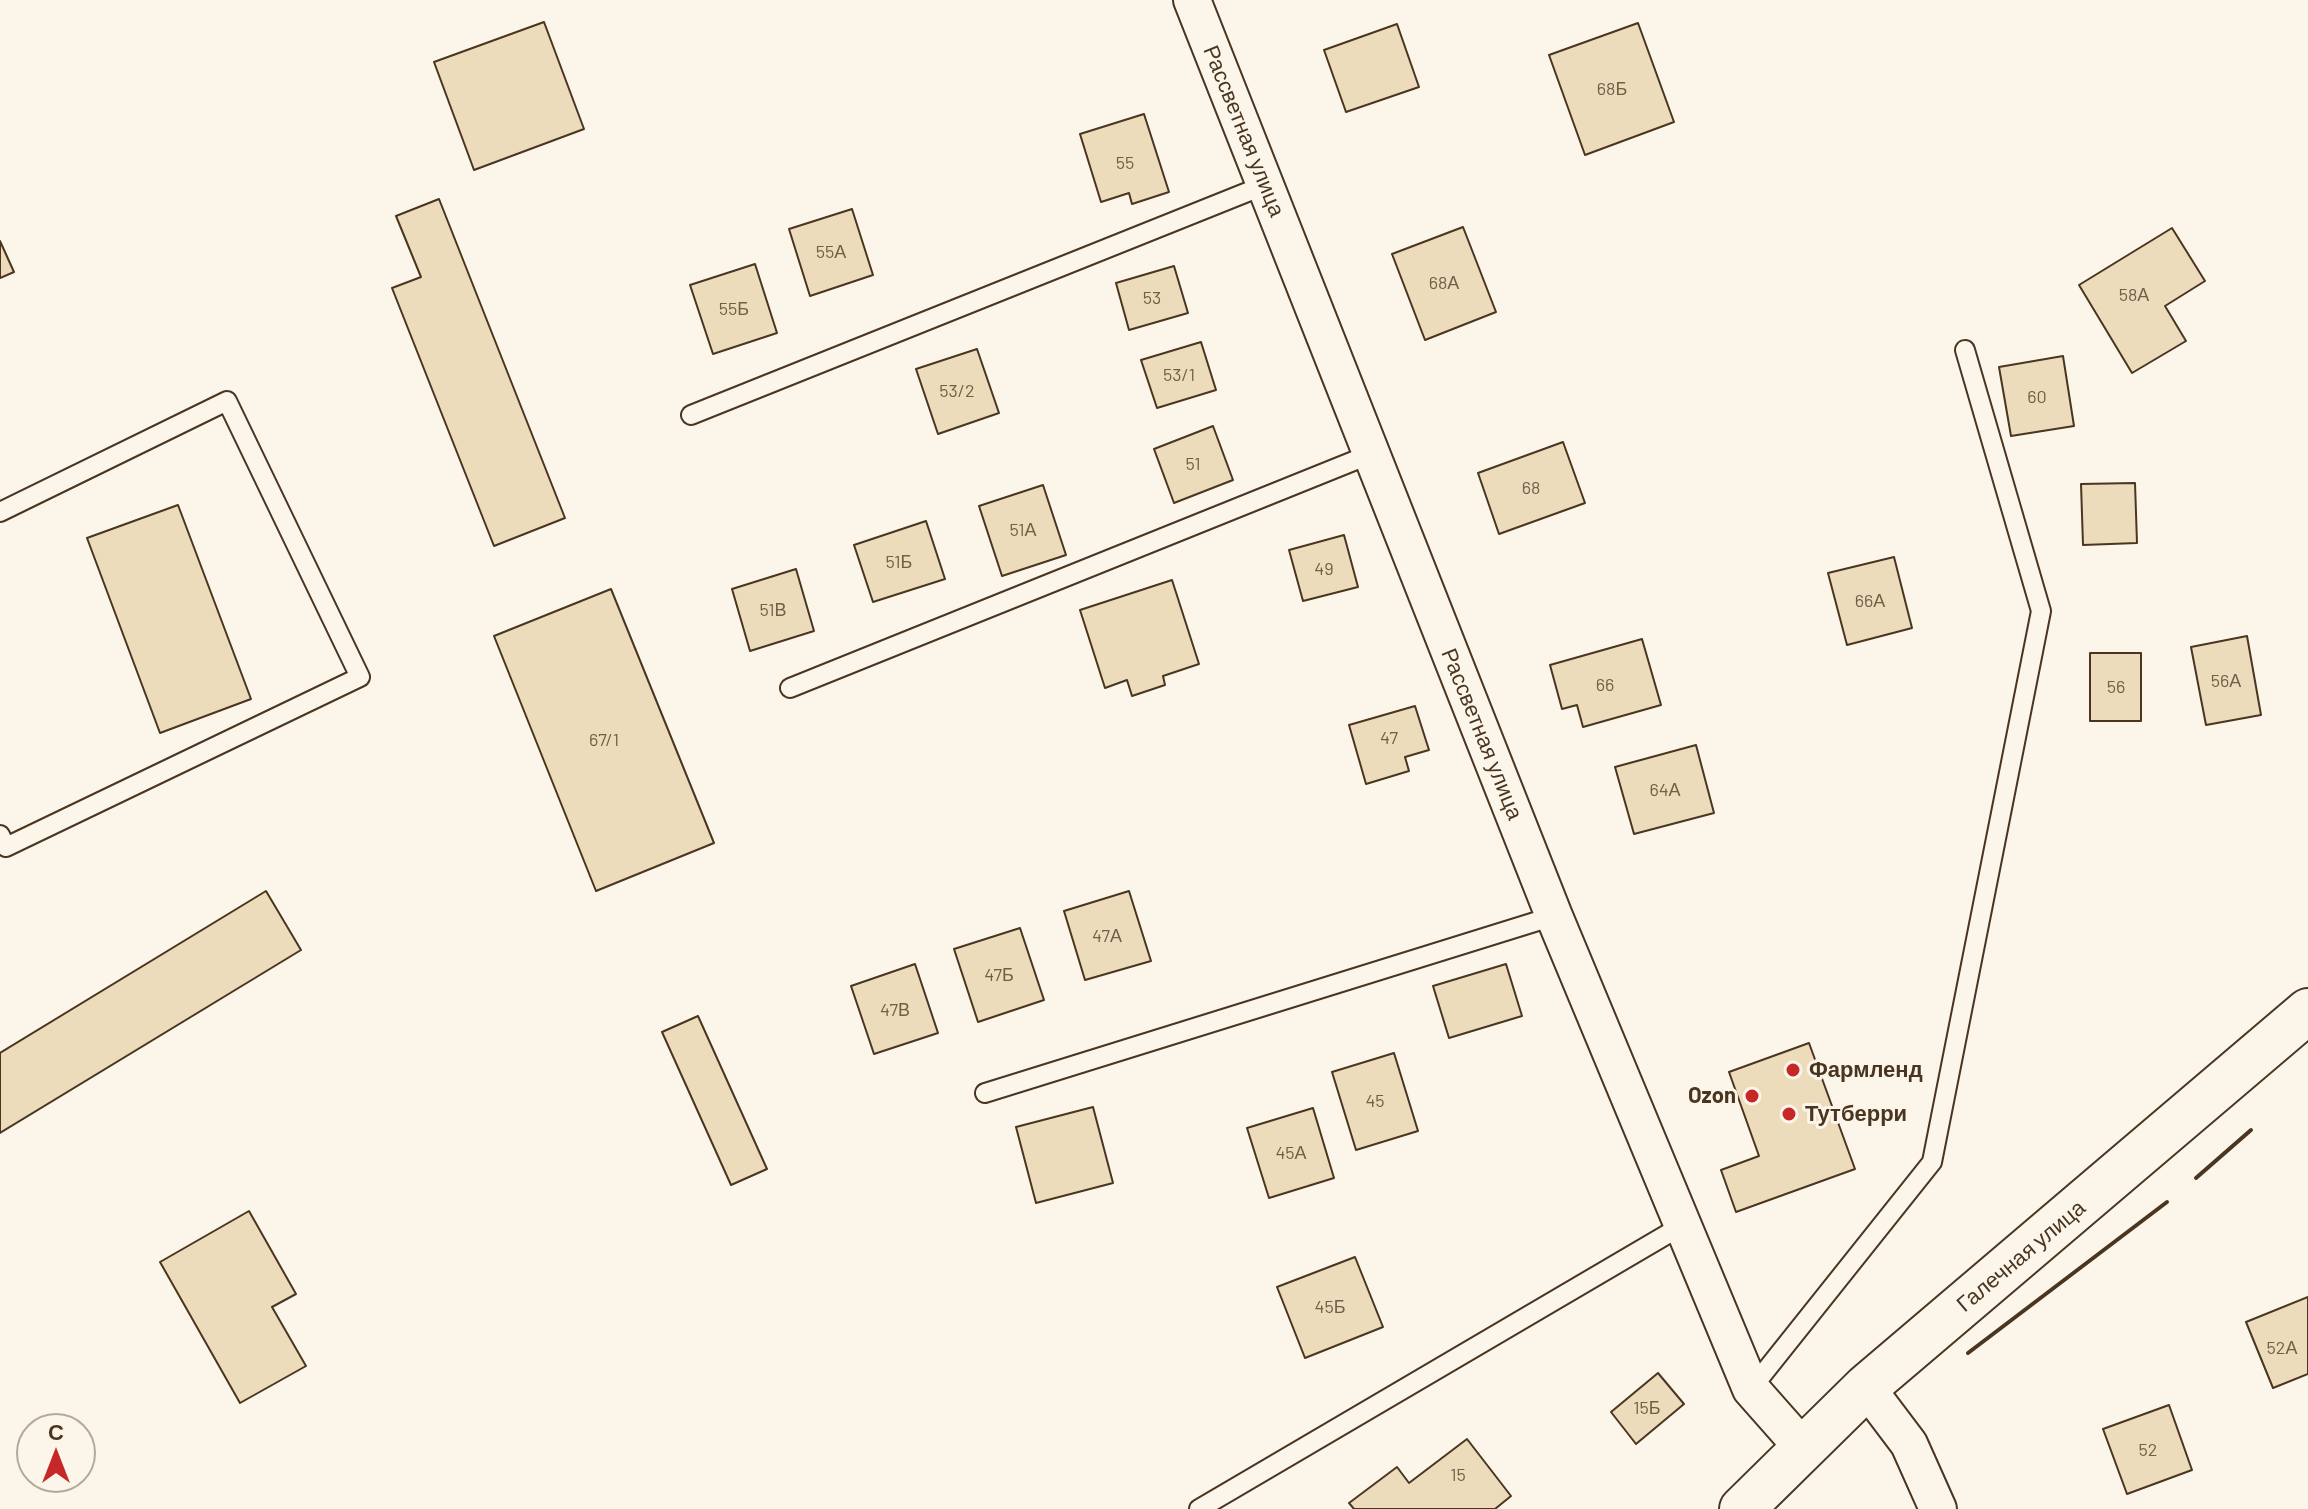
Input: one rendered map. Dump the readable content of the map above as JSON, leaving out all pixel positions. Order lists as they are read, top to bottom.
{
  "streets": {
    "street": ["Рассветная улица", "Галечная улица"]
  },
  "crossings": [
    ["Рассветная улица", "Галечная улица"]
  ],
  "places": ["Фармленд", "Ozon", "Тутберри"],
  "house_numbers": [
    "68Б",
    "55",
    "55А",
    "68А",
    "58А",
    "53",
    "55Б",
    "53/1",
    "53/2",
    "60",
    "51",
    "68",
    "51А",
    "51Б",
    "49",
    "66А",
    "51В",
    "56А",
    "66",
    "56",
    "47",
    "67/1",
    "64А",
    "47А",
    "47Б",
    "47В",
    "45",
    "45А",
    "45Б",
    "52А",
    "15Б",
    "52",
    "15"
  ],
  "north": "top"
}
